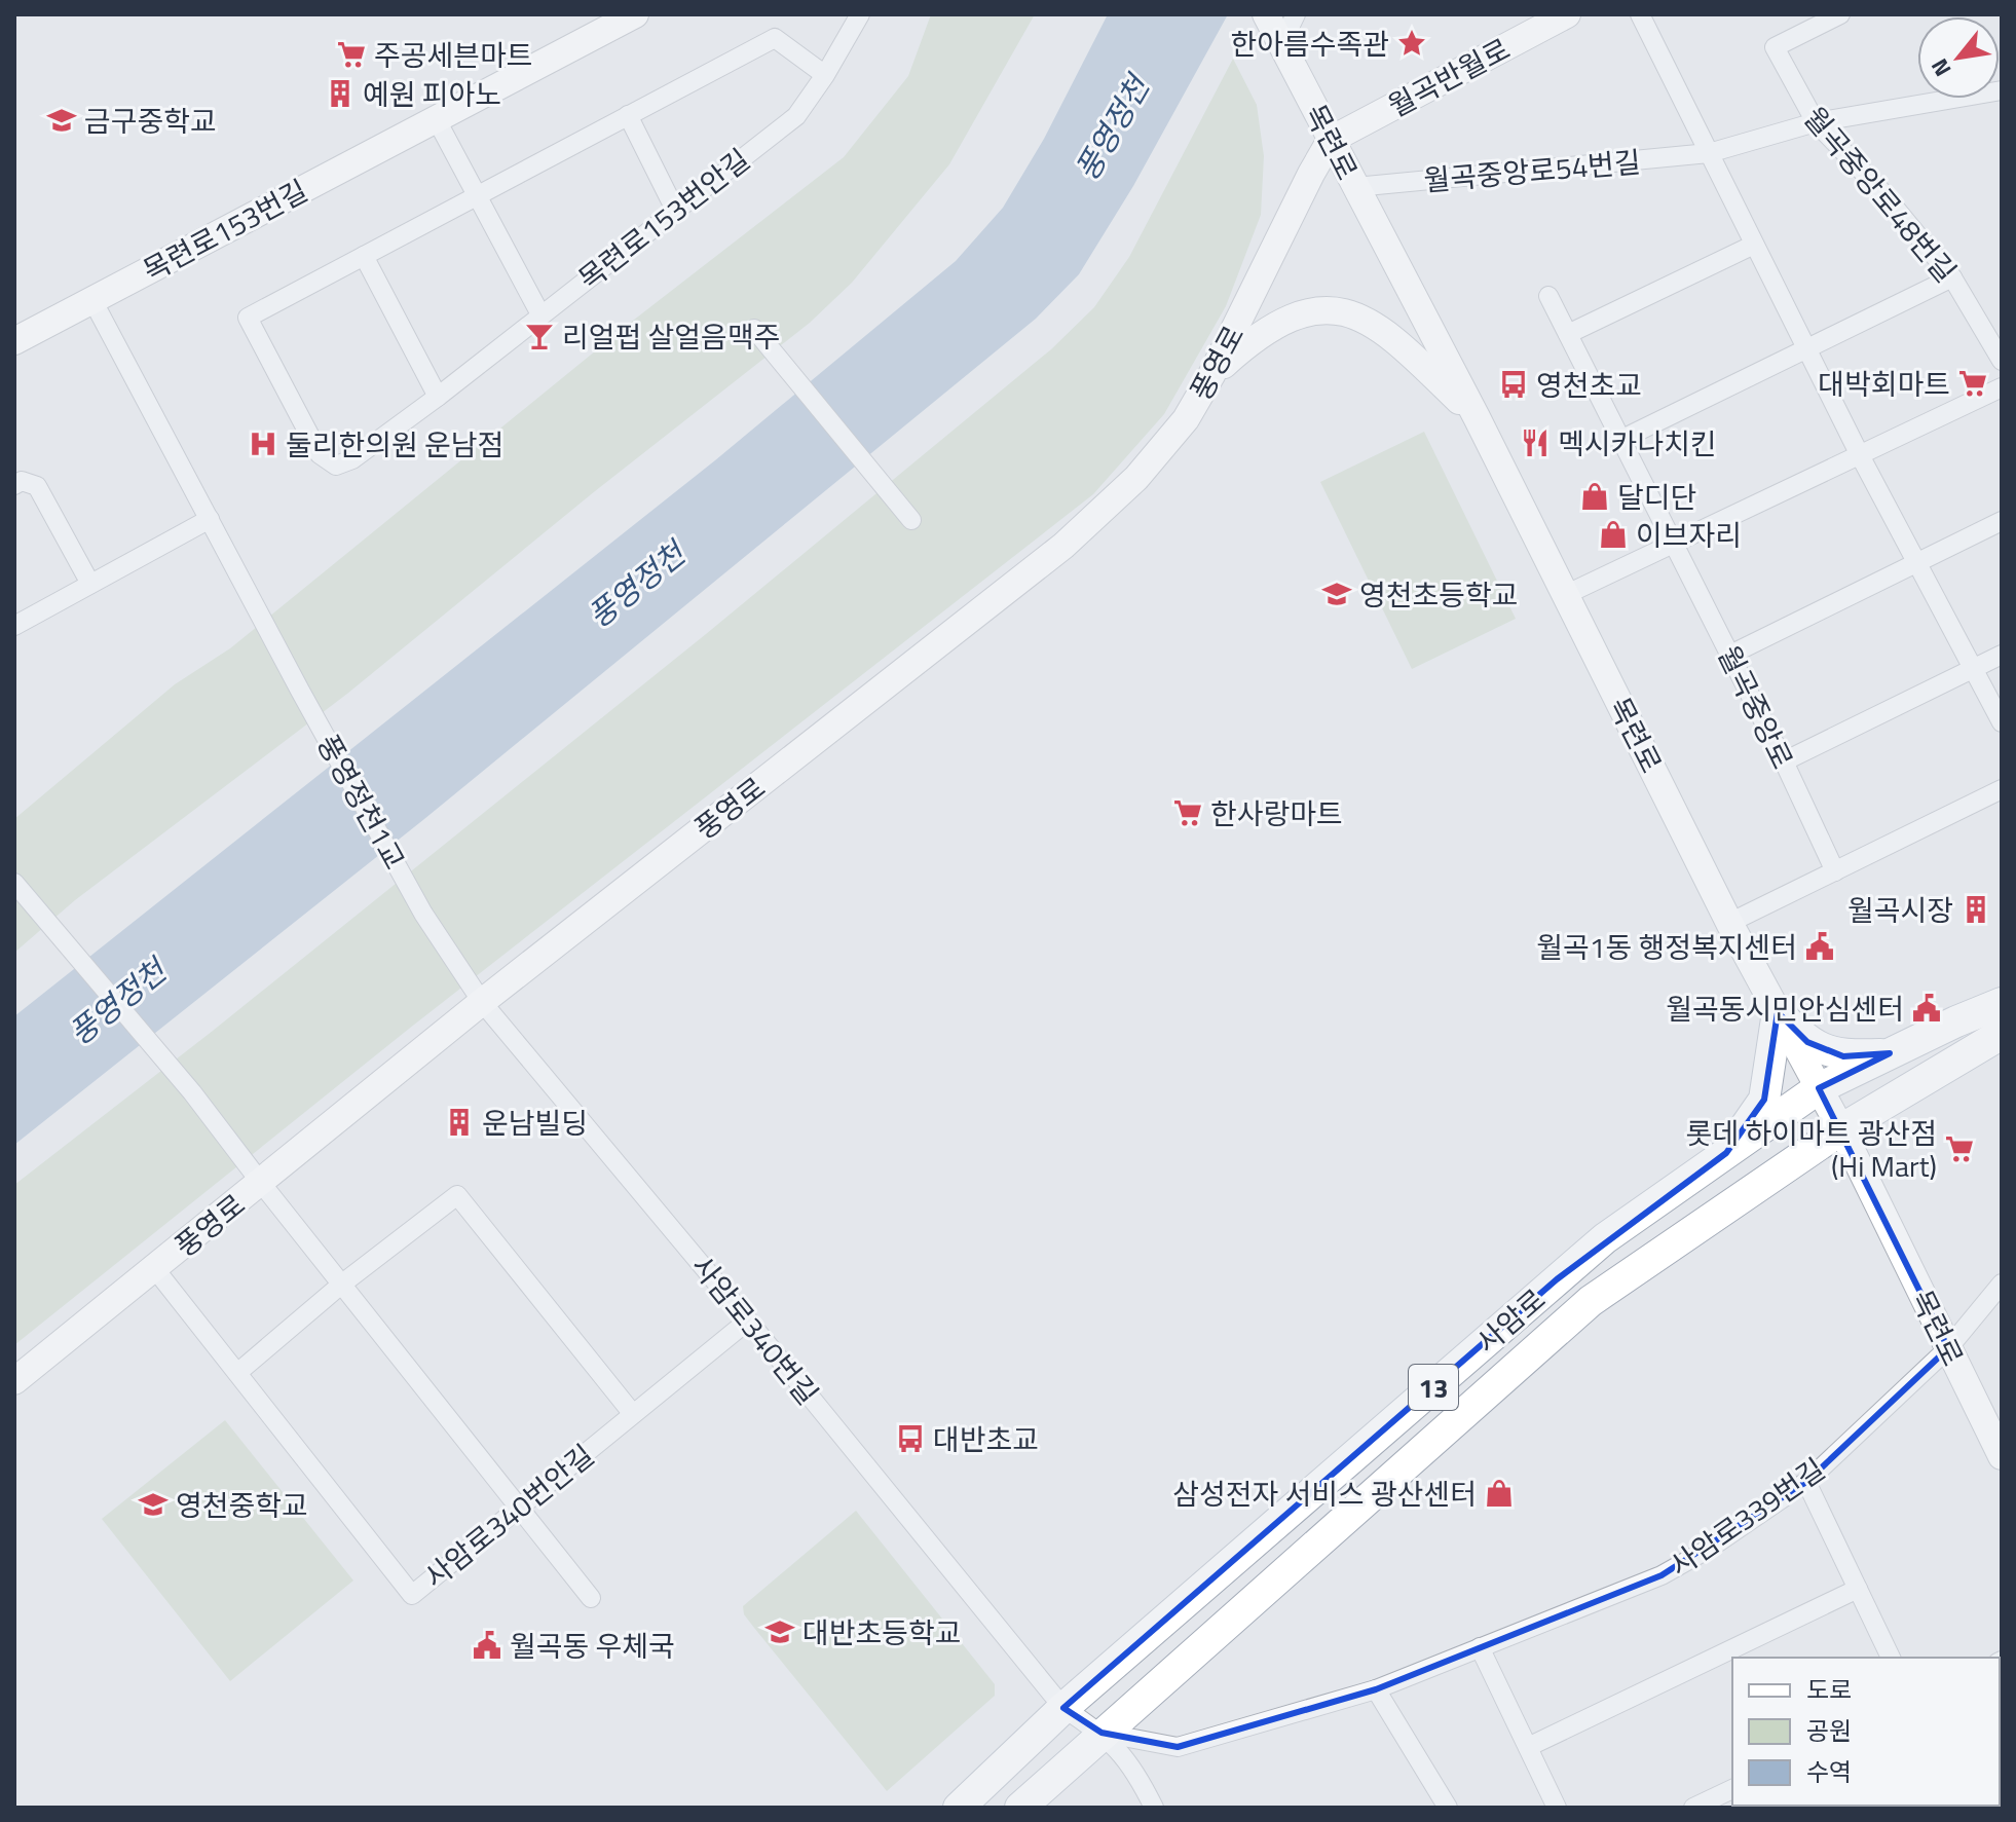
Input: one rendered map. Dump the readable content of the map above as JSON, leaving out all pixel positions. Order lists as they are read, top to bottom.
{
  "streets": {
    "main road": [
      "월곡반월로",
      "목련로",
      "목련로153번길",
      "풍영로",
      "사암로",
      "13"
    ],
    "street": [
      "월곡중앙로54번길",
      "월곡중앙로48번길",
      "목련로153번안길",
      "월곡중앙로",
      "풍영정천1교",
      "사암로340번길",
      "사암로340번안길",
      "사암로339번길"
    ]
  },
  "crossings": [
    ["월곡반월로", "목련로"],
    ["월곡반월로", "풍영로"],
    ["목련로", "월곡중앙로54번길"],
    ["목련로", "풍영로"],
    ["목련로", "사암로"],
    ["목련로", "사암로339번길"],
    ["월곡중앙로54번길", "월곡중앙로48번길"],
    ["목련로153번길", "풍영정천1교"],
    ["풍영로", "사암로340번길"],
    ["풍영로", "사암로340번안길"],
    ["풍영정천1교", "사암로340번길"],
    ["사암로", "사암로340번길"],
    ["사암로", "사암로339번길"],
    ["사암로340번길", "사암로340번안길"],
    ["사암로340번길", "사암로339번길"]
  ],
  "water": ["풍영정천"],
  "places": {
    "place": ["한아름수족관"],
    "supermarket": [
      "주공세븐마트",
      "대박회마트",
      "한사랑마트",
      "롯데 하이마트 광산점 (Hi Mart)"
    ],
    "building": ["예원 피아노", "월곡시장", "운남빌딩"],
    "school or university": [
      "금구중학교",
      "영천초등학교",
      "영천중학교",
      "대반초등학교"
    ],
    "bar": ["리얼펍 살얼음맥주"],
    "bus stop": ["영천초교", "대반초교"],
    "restaurant": ["멕시카나치킨"],
    "hospital": ["둘리한의원 운남점"],
    "shop": ["달디단", "이브자리", "삼성전자 서비스 광산센터"],
    "public building": ["월곡1동 행정복지센터", "월곡동시민안심센터", "월곡동 우체국"]
  },
  "legend": ["도로", "공원", "수역"],
  "north": "bottom left"
}
